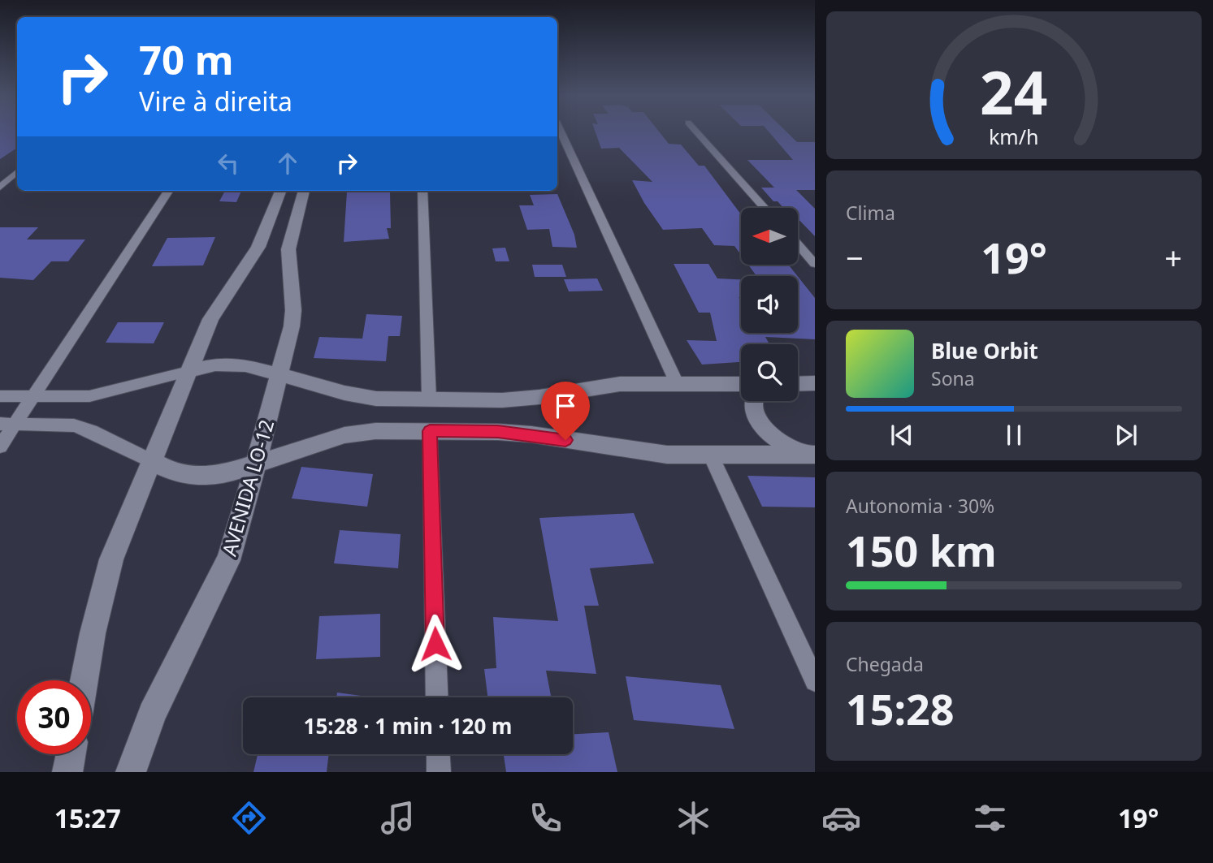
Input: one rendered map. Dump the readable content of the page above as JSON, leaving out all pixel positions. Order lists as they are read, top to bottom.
{
  "streets": {
    "street": ["AVENIDA LO-12"]
  },
  "north": "left",
  "page": {
    "turn": ["70 m", "Vire à direita"],
    "tile": [
      "Clima",
      ["Autonomia · 30%", "150 km"],
      ["Chegada", "15:28"]
    ],
    "heat": ["−", "19°", "+"],
    "song": ["Blue Orbit", "Sona"],
    "limit": "30",
    "trip": "15:28 · 1 min · 120 m",
    "tabs": ["15:27", "19°"],
    "gauge": ["24", "km/h"]
  }
}
